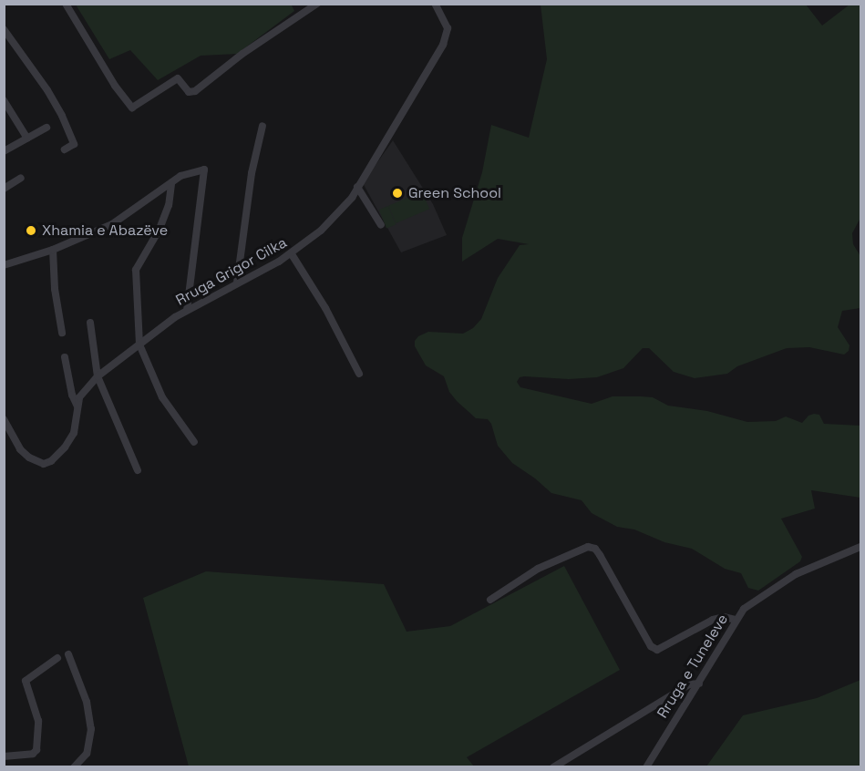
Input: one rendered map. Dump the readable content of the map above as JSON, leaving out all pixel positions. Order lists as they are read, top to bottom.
{
  "streets": {
    "street": ["Rruga Grigor Cilka", "Rruga e Tuneleve"]
  },
  "places": ["Green School", "Xhamia e Abazëve"]
}
